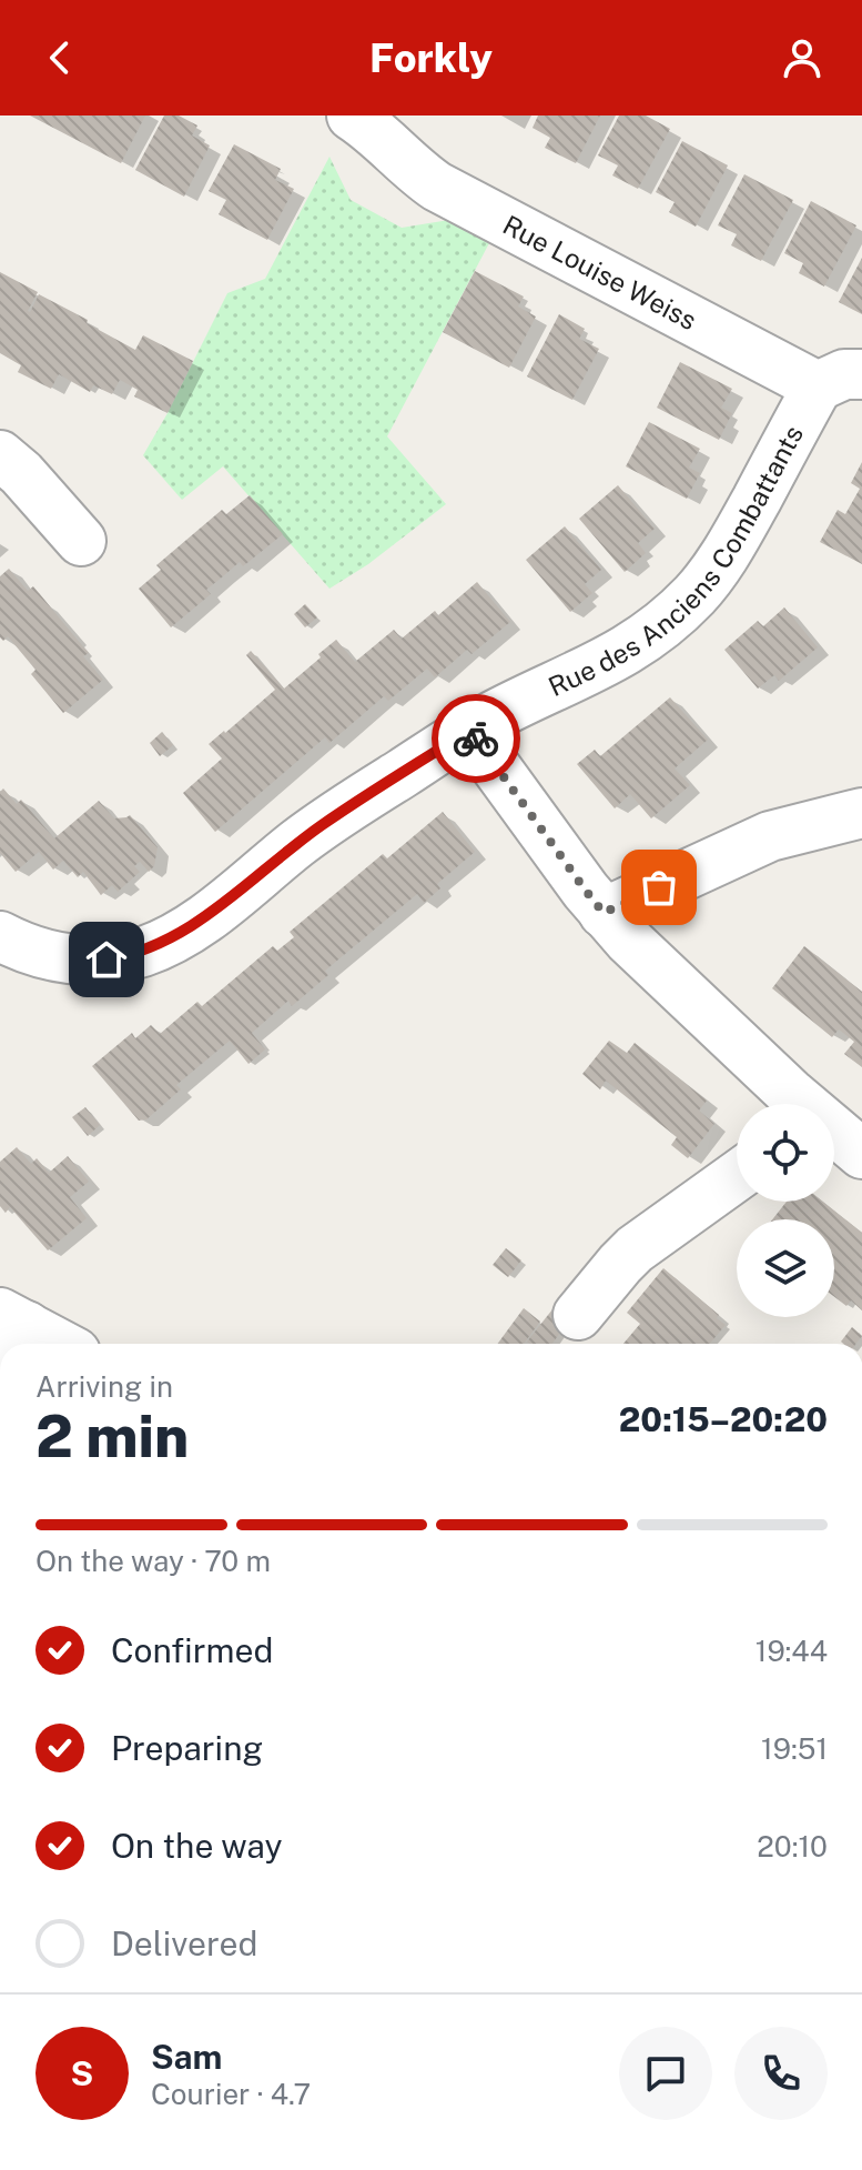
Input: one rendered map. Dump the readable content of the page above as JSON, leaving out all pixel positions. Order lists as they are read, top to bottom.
{
  "streets": {
    "street": ["Rue Louise Weiss", "Rue des Anciens Combattants"]
  },
  "crossings": [
    ["Rue Louise Weiss", "Rue des Anciens Combattants"]
  ],
  "page": {
    "header": "Forkly",
    "heading": ["2 min", "Arriving in", "20:15–20:20"],
    "panel": ["Sam", "Courier · 4.7"],
    "bar": "On the way · 70 m",
    "list": [
      ["Confirmed", "19:44"],
      ["Preparing", "19:51"],
      ["On the way", "20:10"],
      "Delivered"
    ],
    "round": "S"
  }
}
